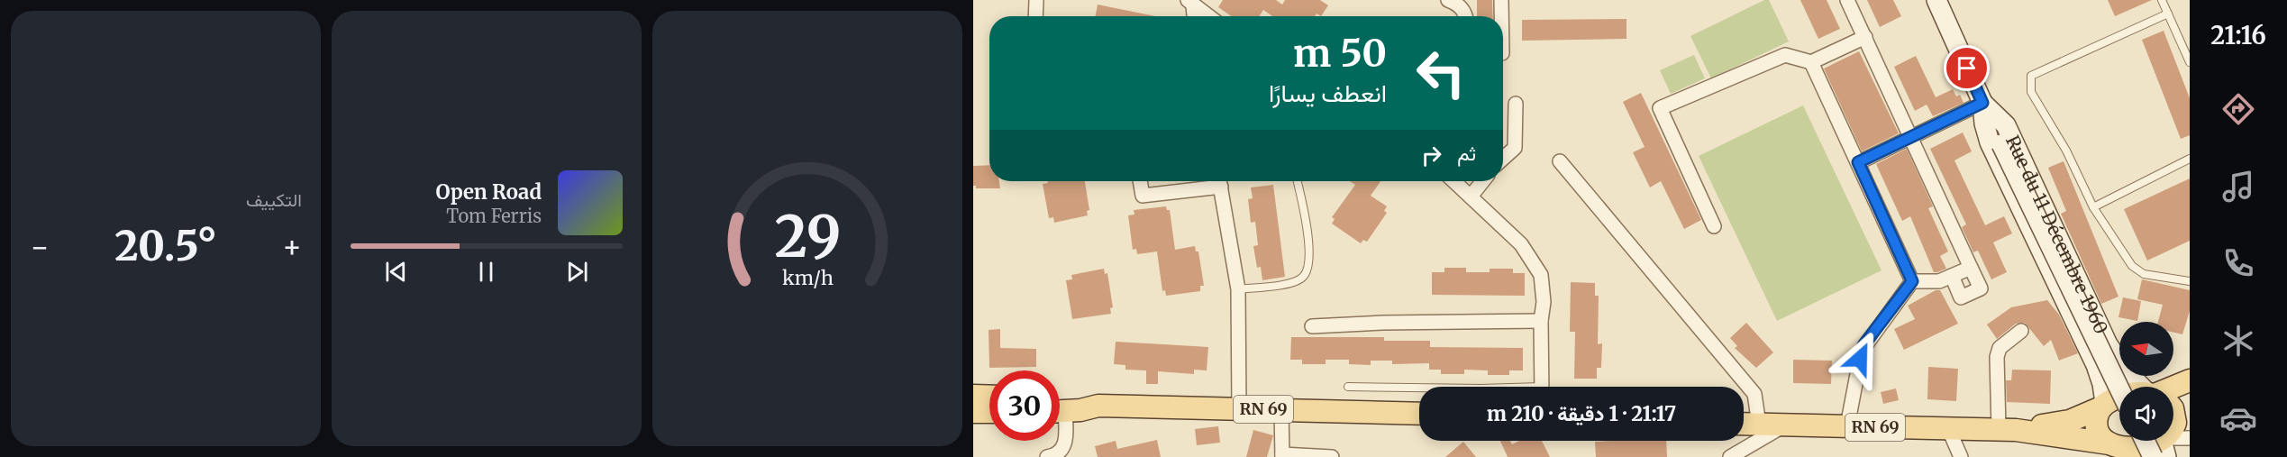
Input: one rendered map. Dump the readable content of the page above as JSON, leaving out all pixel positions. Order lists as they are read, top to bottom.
{
  "streets": {
    "main road": ["Rue du 11 Décembre 1960", "RN 69"]
  },
  "north": "left",
  "page": {
    "tabs": "21:16",
    "tile": "التكييف",
    "turn": ["50 m", "انعطف يسارًا"],
    "then": "ثم",
    "song": ["Open Road", "Tom Ferris"],
    "heat": ["−", "20.5°", "+"],
    "limit": "30",
    "trip": "21:17 · 1 دقيقة · 210 m",
    "gauge": ["29", "km/h"]
  }
}
